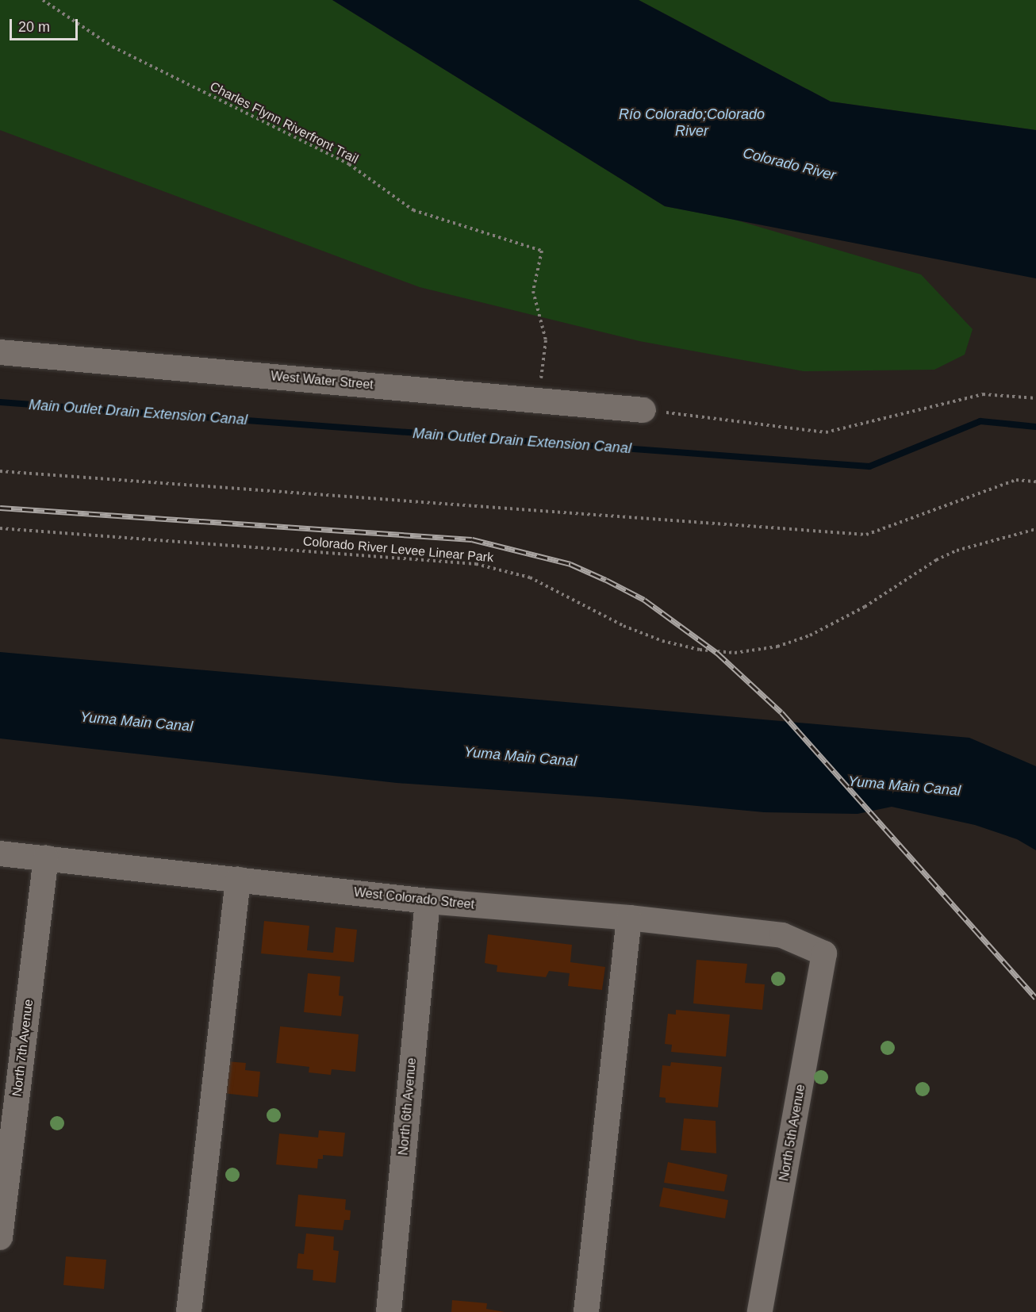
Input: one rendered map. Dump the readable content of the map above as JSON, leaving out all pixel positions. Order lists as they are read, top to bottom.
{
  "streets": {
    "street": [
      "West Water Street",
      "West Colorado Street",
      "North 7th Avenue",
      "North 6th Avenue",
      "North 5th Avenue"
    ],
    "path": ["Charles Flynn Riverfront Trail", "Colorado River Levee Linear Park"]
  },
  "crossings": [
    ["Charles Flynn Riverfront Trail", "West Water Street"],
    ["West Colorado Street", "North 7th Avenue"],
    ["West Colorado Street", "North 6th Avenue"],
    ["West Colorado Street", "North 5th Avenue"]
  ],
  "water": [
    "Río Colorado;Colorado River",
    "Colorado River",
    "Main Outlet Drain Extension Canal",
    "Yuma Main Canal"
  ],
  "scale_bar": "20 m"
}
